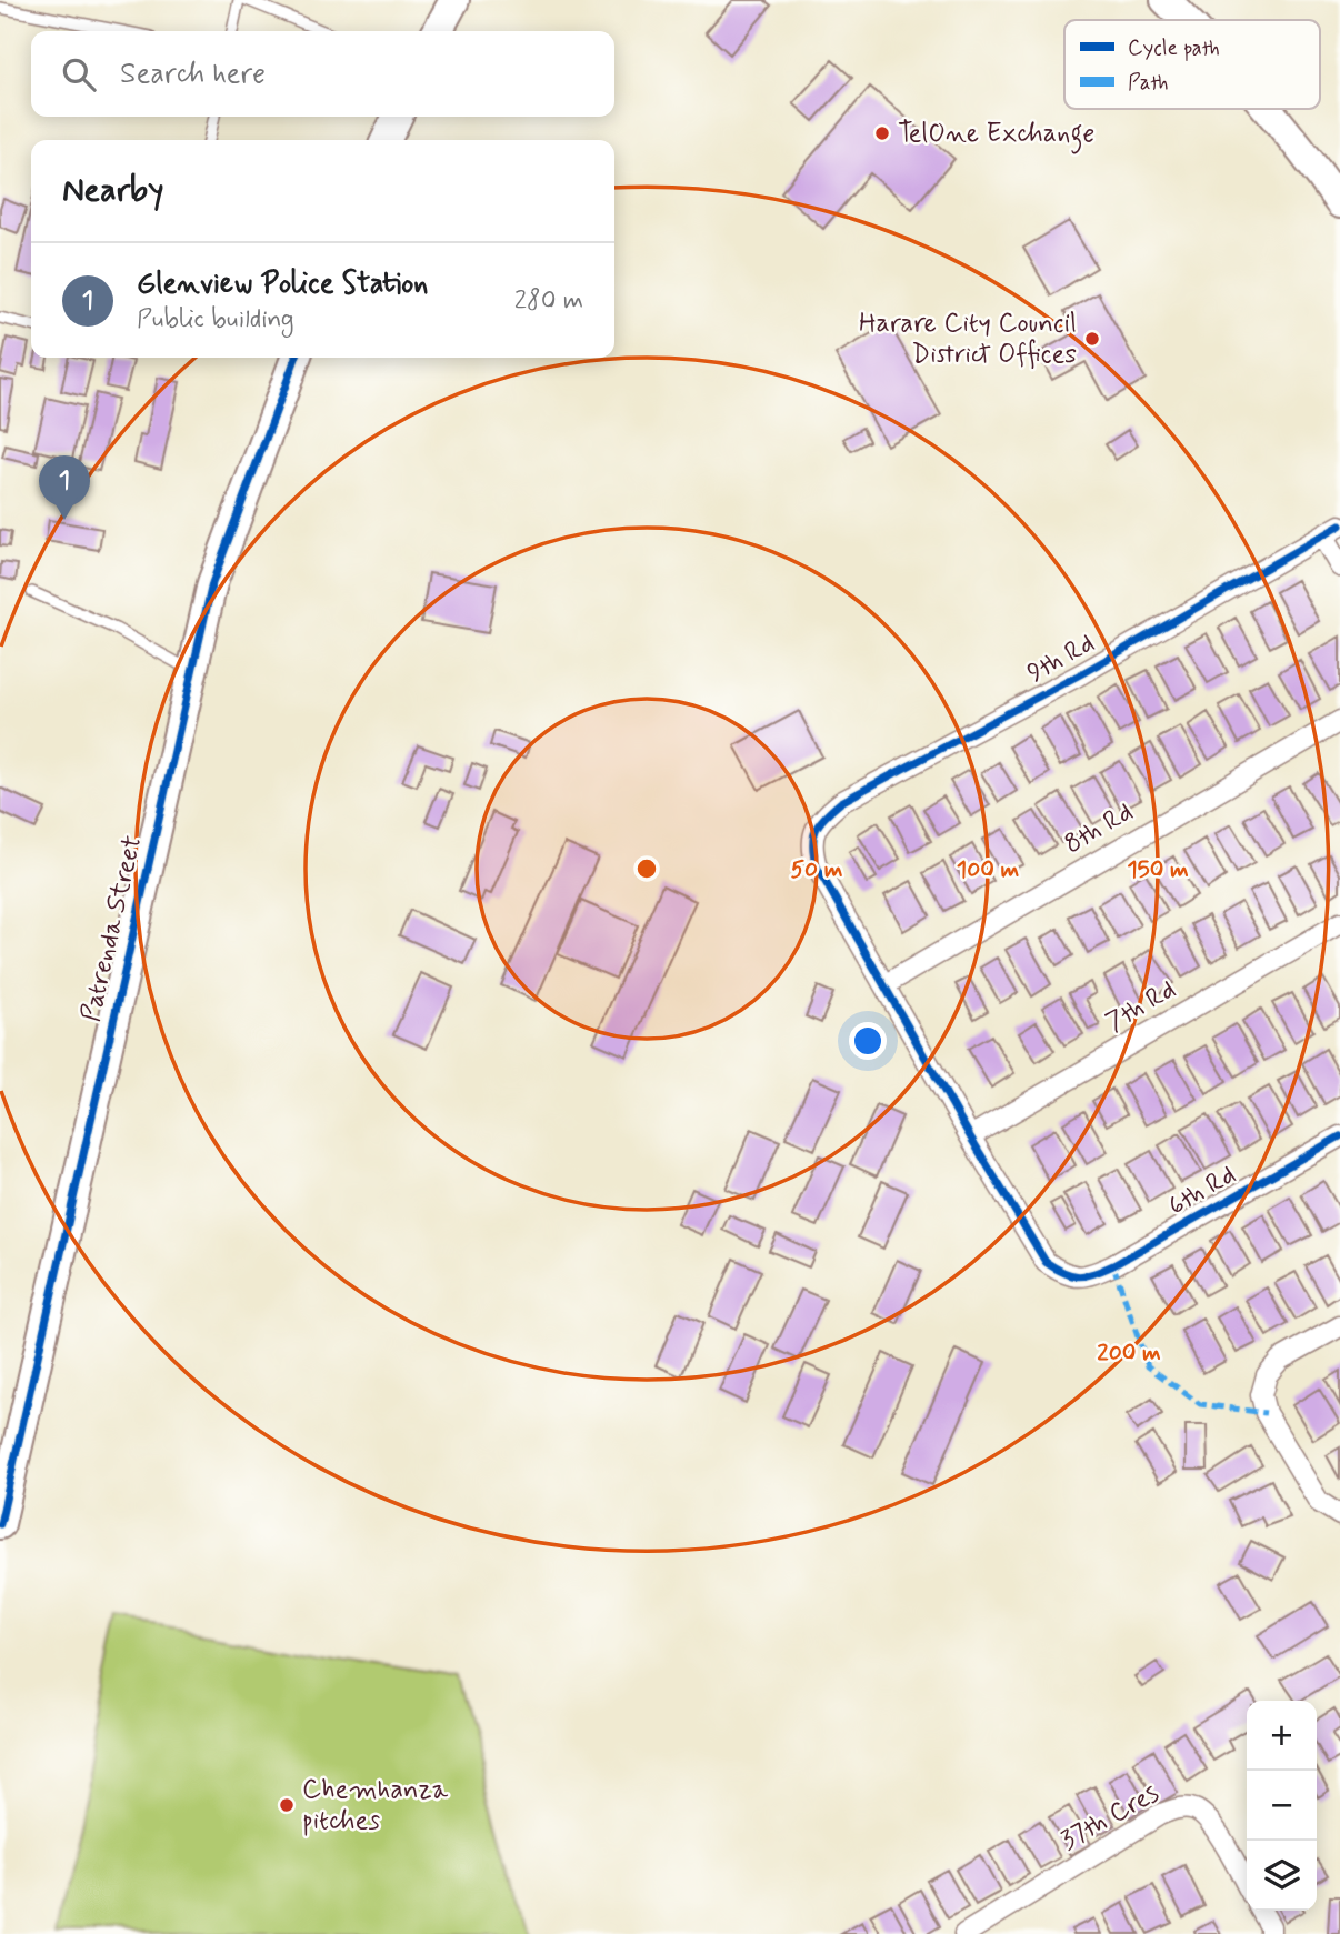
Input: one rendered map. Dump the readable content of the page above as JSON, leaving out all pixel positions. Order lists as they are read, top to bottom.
{
  "streets": {
    "street": [
      "9th Rd",
      "8th Rd",
      "Patrenda Street",
      "7th Rd",
      "6th Rd",
      "37th Cres"
    ]
  },
  "crossings": [
    ["9th Rd", "8th Rd"],
    ["7th Rd", "6th Rd"]
  ],
  "places": ["TelOne Exchange", "Harare City Council District Offices", "Chemhanza pitches"],
  "legend": ["Cycle path", "Path"],
  "page": {
    "search": "Search here",
    "heading": "Nearby",
    "list": [
      {
        "mark": "1",
        "name": "Glenview Police Station",
        "note": "Public building",
        "value": "280 m"
      }
    ],
    "pins": "1",
    "map_buttons": ["+", "−"]
  },
  "rings": [
    "50 m",
    "100 m",
    "150 m",
    "200 m"
  ]
}
